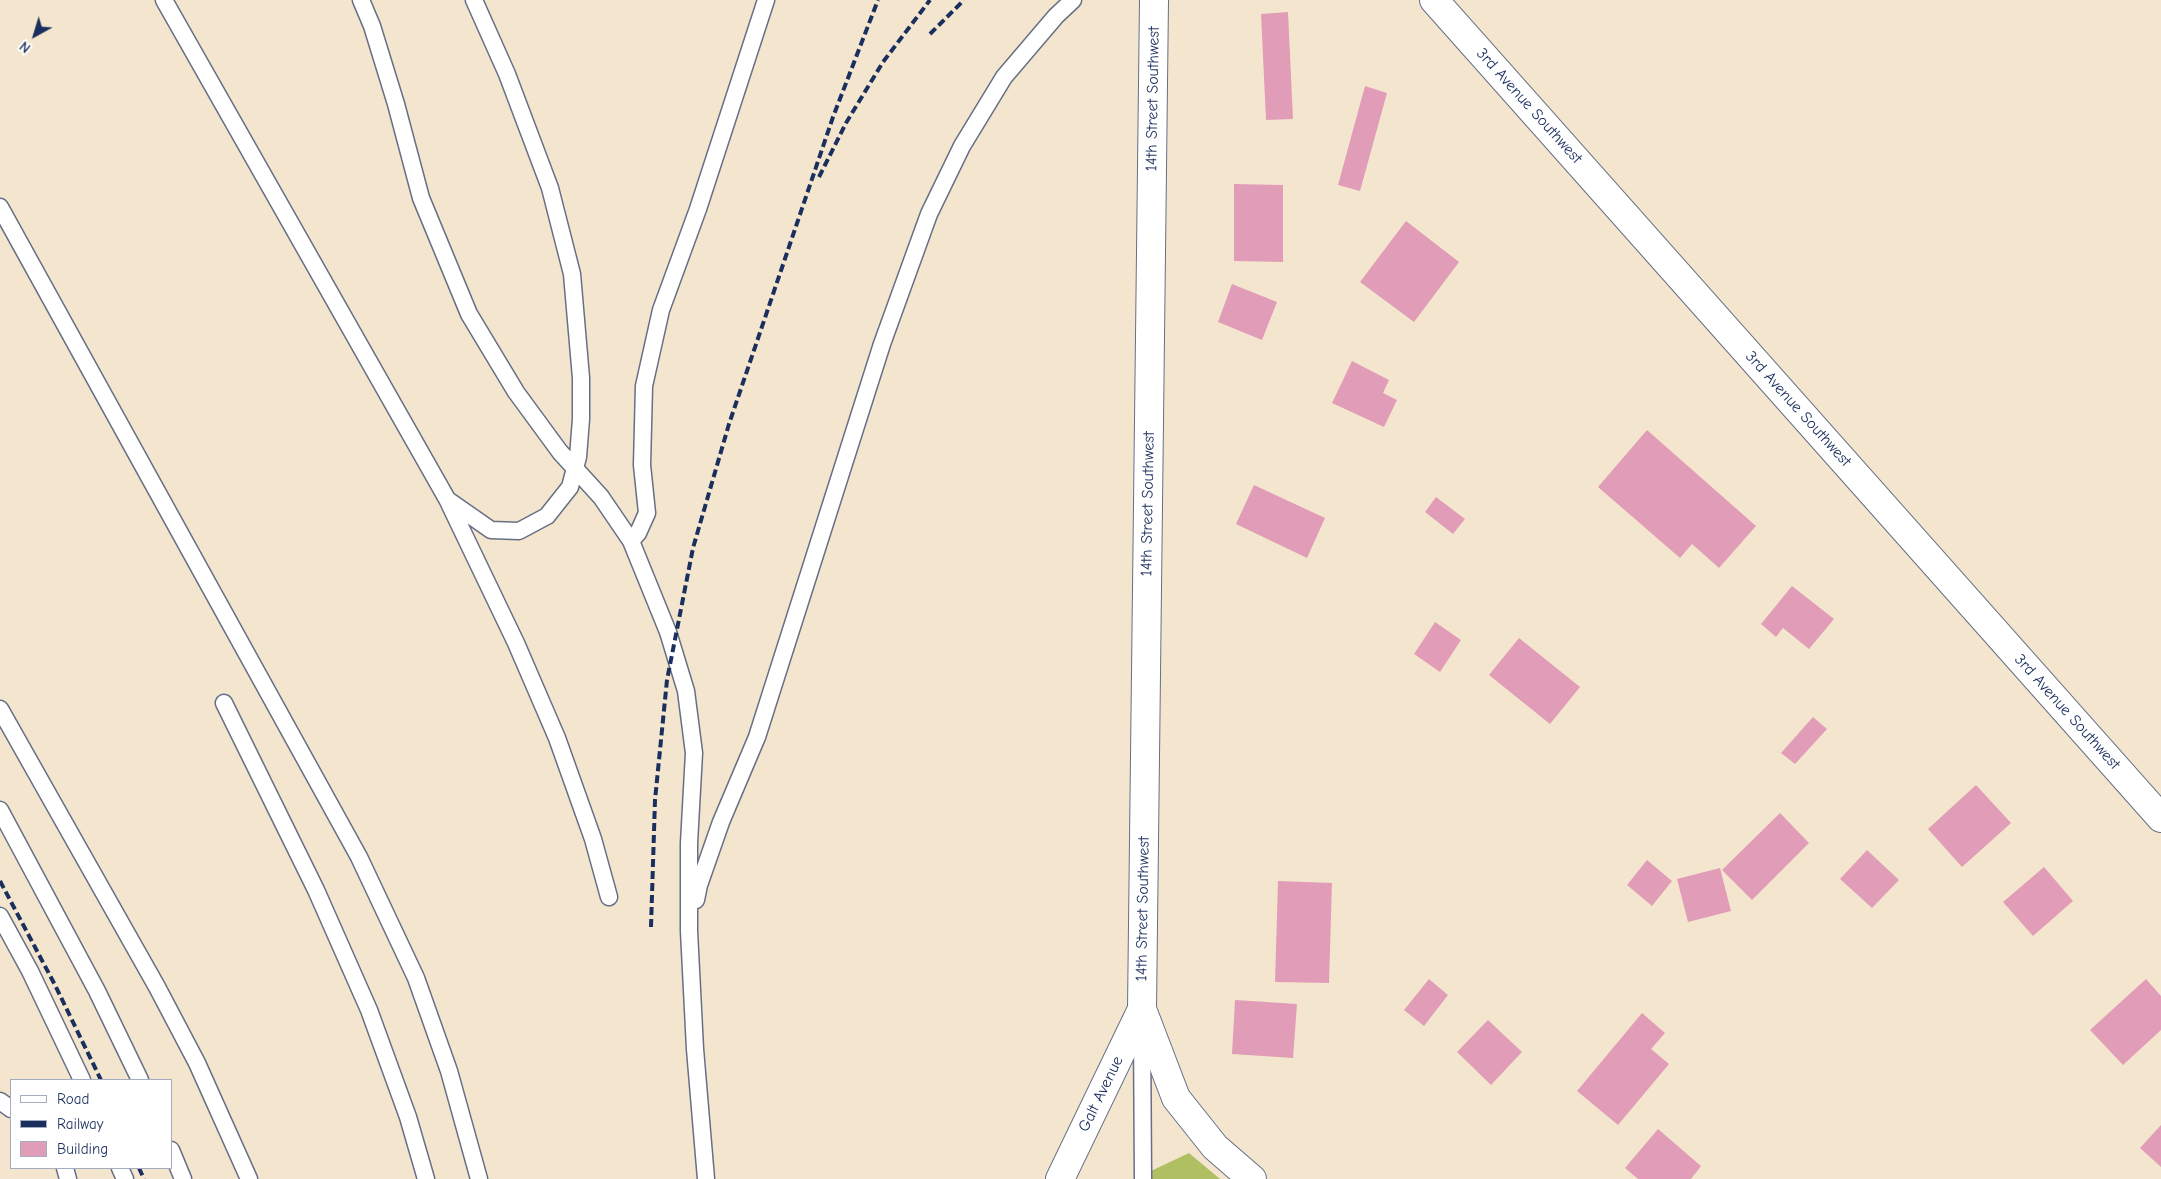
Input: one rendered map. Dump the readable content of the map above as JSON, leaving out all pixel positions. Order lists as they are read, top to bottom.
{
  "streets": {
    "street": ["14th Street Southwest", "3rd Avenue Southwest", "Galt Avenue"]
  },
  "crossings": [
    ["14th Street Southwest", "Galt Avenue"]
  ],
  "legend": ["Road", "Railway", "Building"],
  "north": "bottom left"
}
